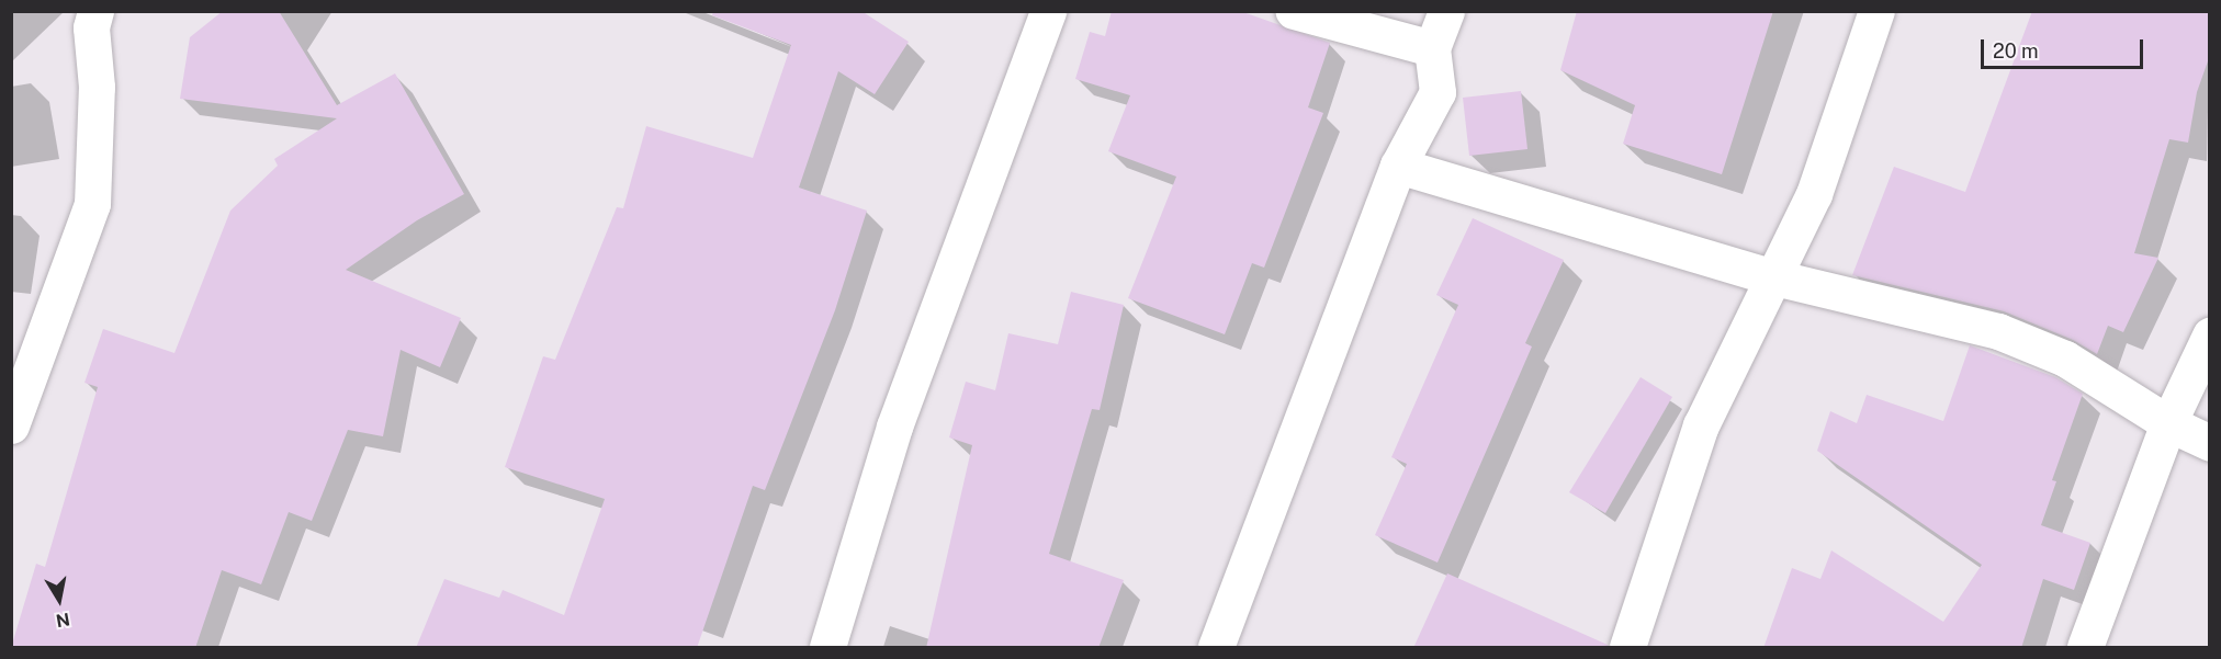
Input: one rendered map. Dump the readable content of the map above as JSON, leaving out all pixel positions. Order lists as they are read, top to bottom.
{
  "scale_bar": "20 m",
  "north": "bottom"
}
